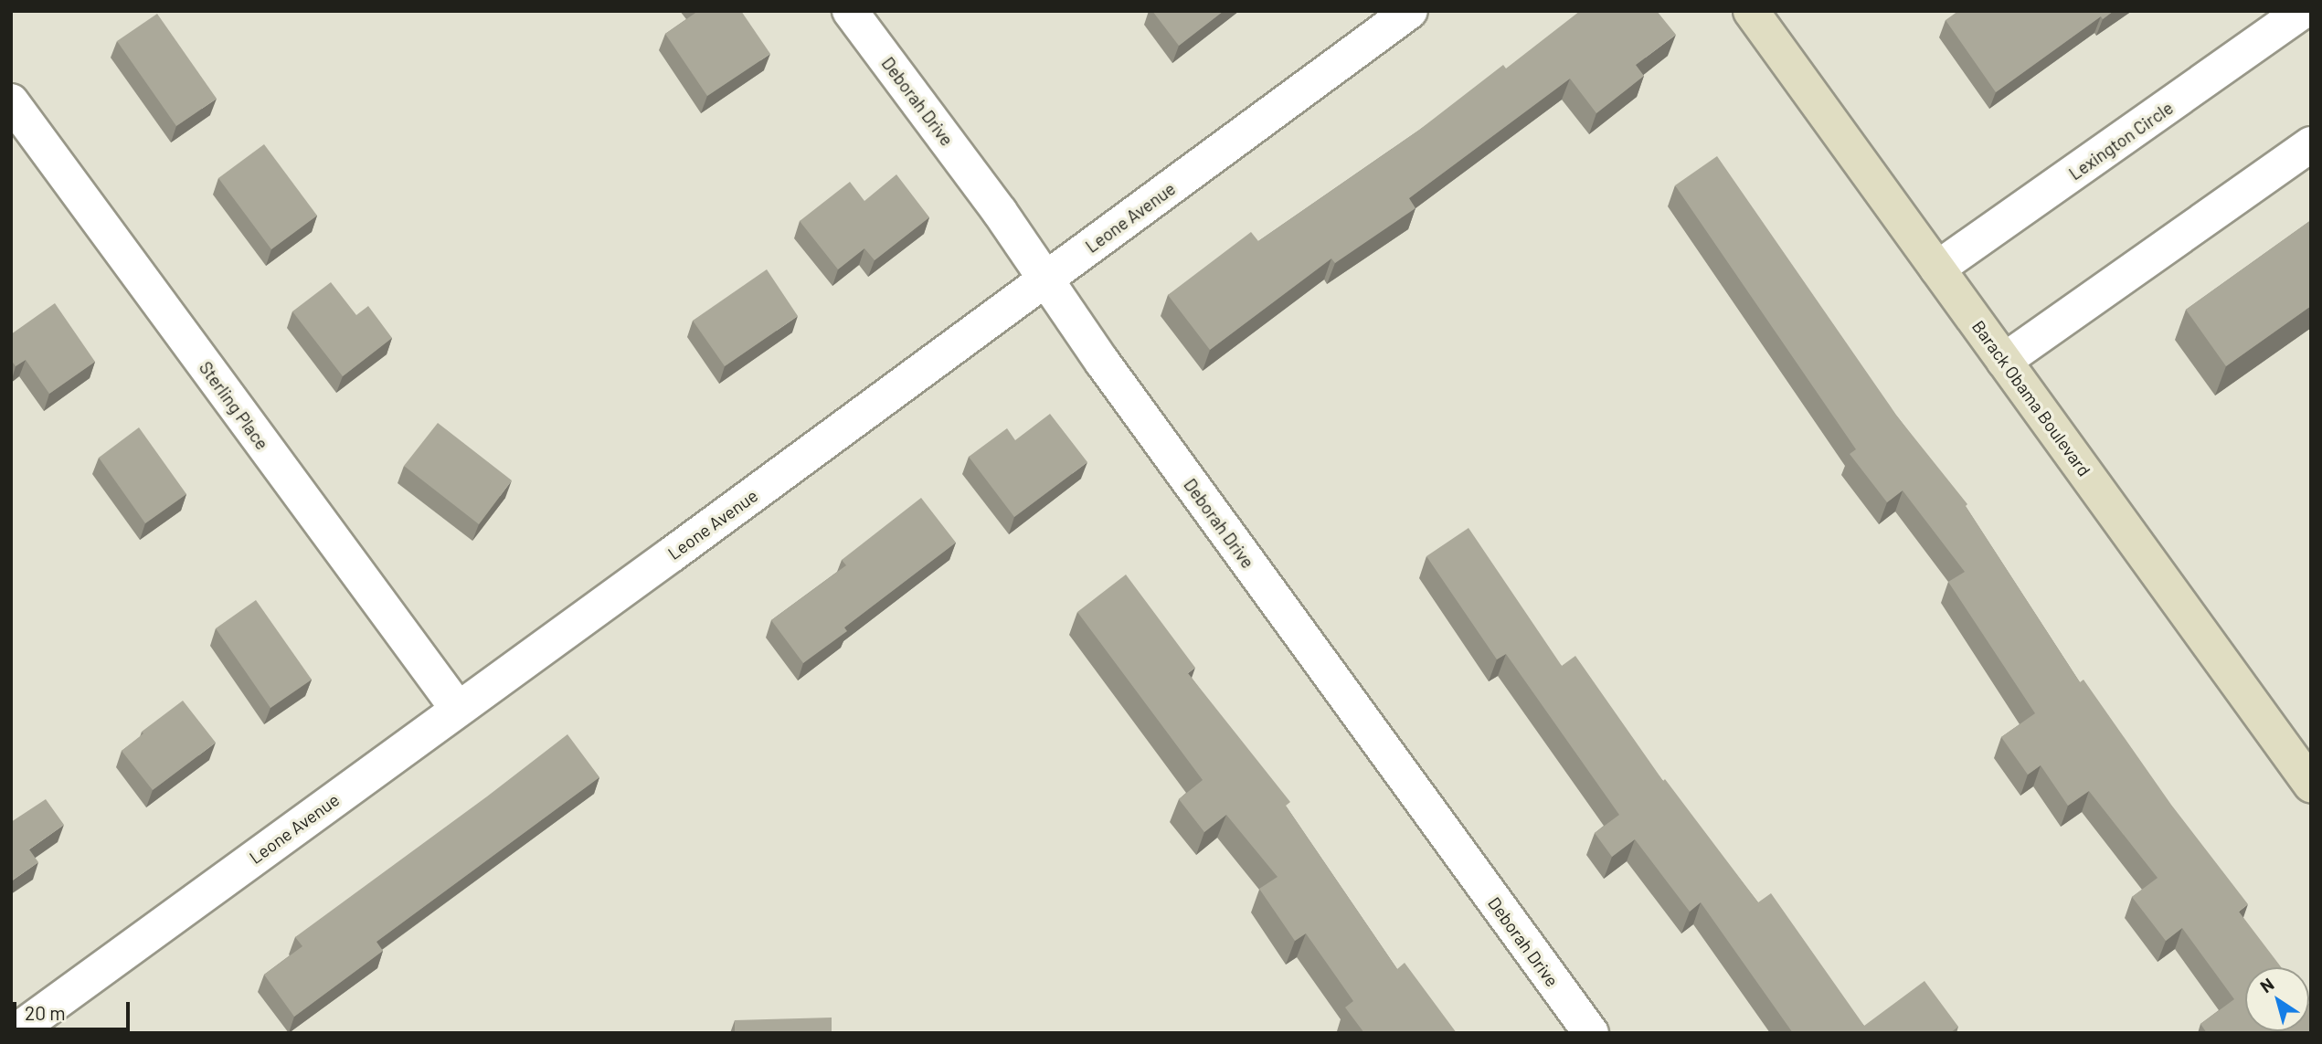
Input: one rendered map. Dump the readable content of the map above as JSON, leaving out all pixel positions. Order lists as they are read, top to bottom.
{
  "streets": {
    "main road": ["Barack Obama Boulevard"],
    "street": [
      "Deborah Drive",
      "Lexington Circle",
      "Leone Avenue",
      "Sterling Place"
    ]
  },
  "crossings": [
    ["Deborah Drive", "Leone Avenue"],
    ["Lexington Circle", "Barack Obama Boulevard"],
    ["Leone Avenue", "Sterling Place"]
  ],
  "scale_bar": "20 m",
  "north": "top left"
}
